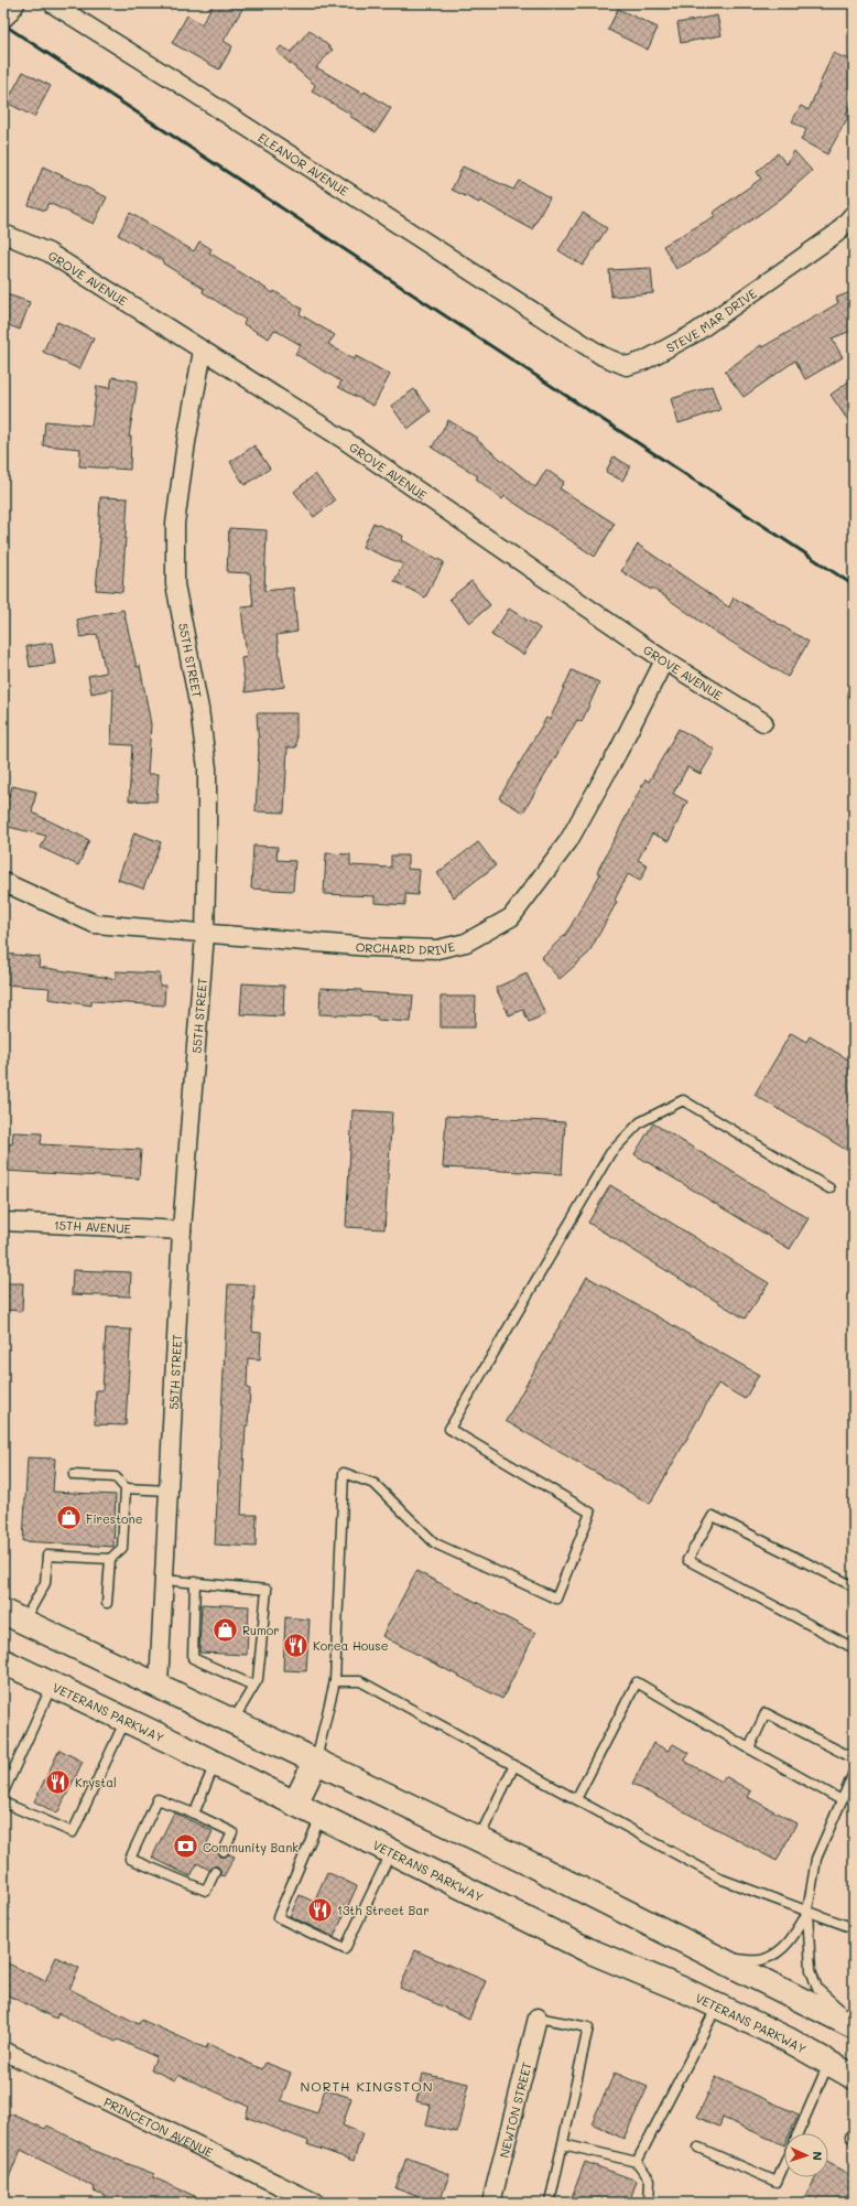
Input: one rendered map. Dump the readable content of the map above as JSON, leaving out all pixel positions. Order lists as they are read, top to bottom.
{
  "streets": {
    "main road": ["VETERANS PARKWAY"],
    "street": [
      "ELEANOR AVENUE",
      "GROVE AVENUE",
      "STEVE MAR DRIVE",
      "55TH STREET",
      "ORCHARD DRIVE",
      "15TH AVENUE",
      "NEWTON STREET",
      "PRINCETON AVENUE"
    ]
  },
  "crossings": [
    ["ELEANOR AVENUE", "STEVE MAR DRIVE"],
    ["GROVE AVENUE", "55TH STREET"],
    ["GROVE AVENUE", "ORCHARD DRIVE"],
    ["55TH STREET", "ORCHARD DRIVE"],
    ["55TH STREET", "15TH AVENUE"]
  ],
  "districts": ["NORTH KINGSTON"],
  "places": {
    "shop": ["Firestone", "Rumor"],
    "restaurant": ["Korea House", "Krystal", "13th Street Bar"],
    "bank": ["Community Bank"]
  },
  "north": "right"
}
